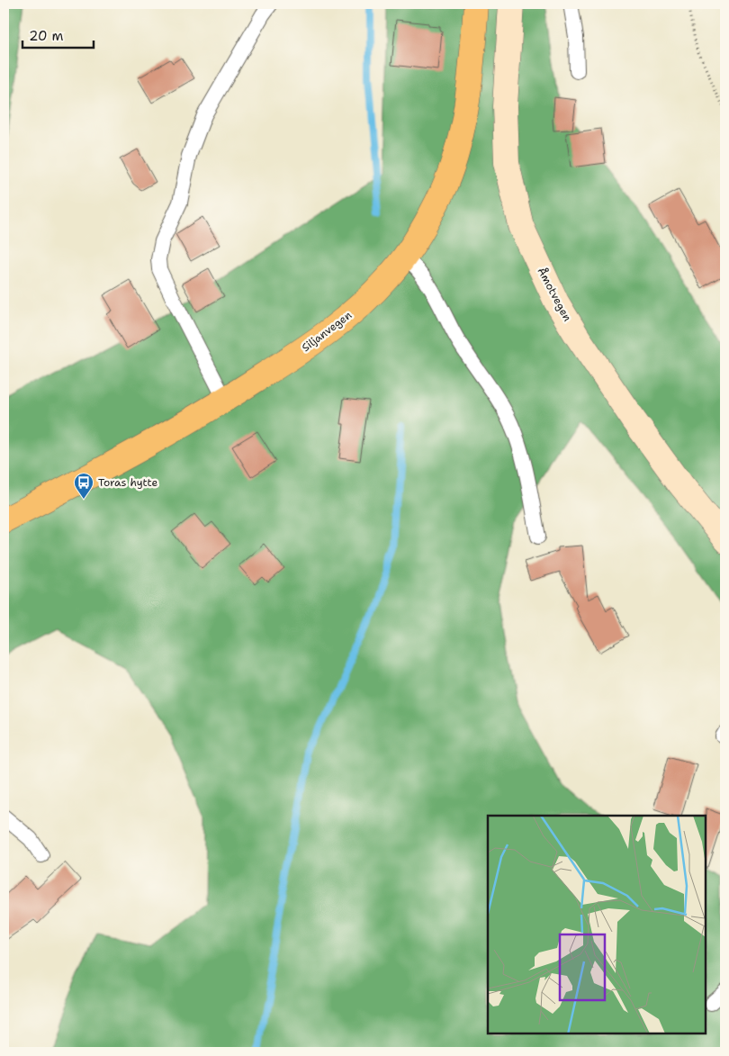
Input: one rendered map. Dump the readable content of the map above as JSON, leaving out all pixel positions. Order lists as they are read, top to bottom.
{
  "streets": {
    "main road": ["Åmotvegen", "Siljanvegen"]
  },
  "places": {
    "bus stop": ["Toras hytte"]
  },
  "scale_bar": "20 m"
}
